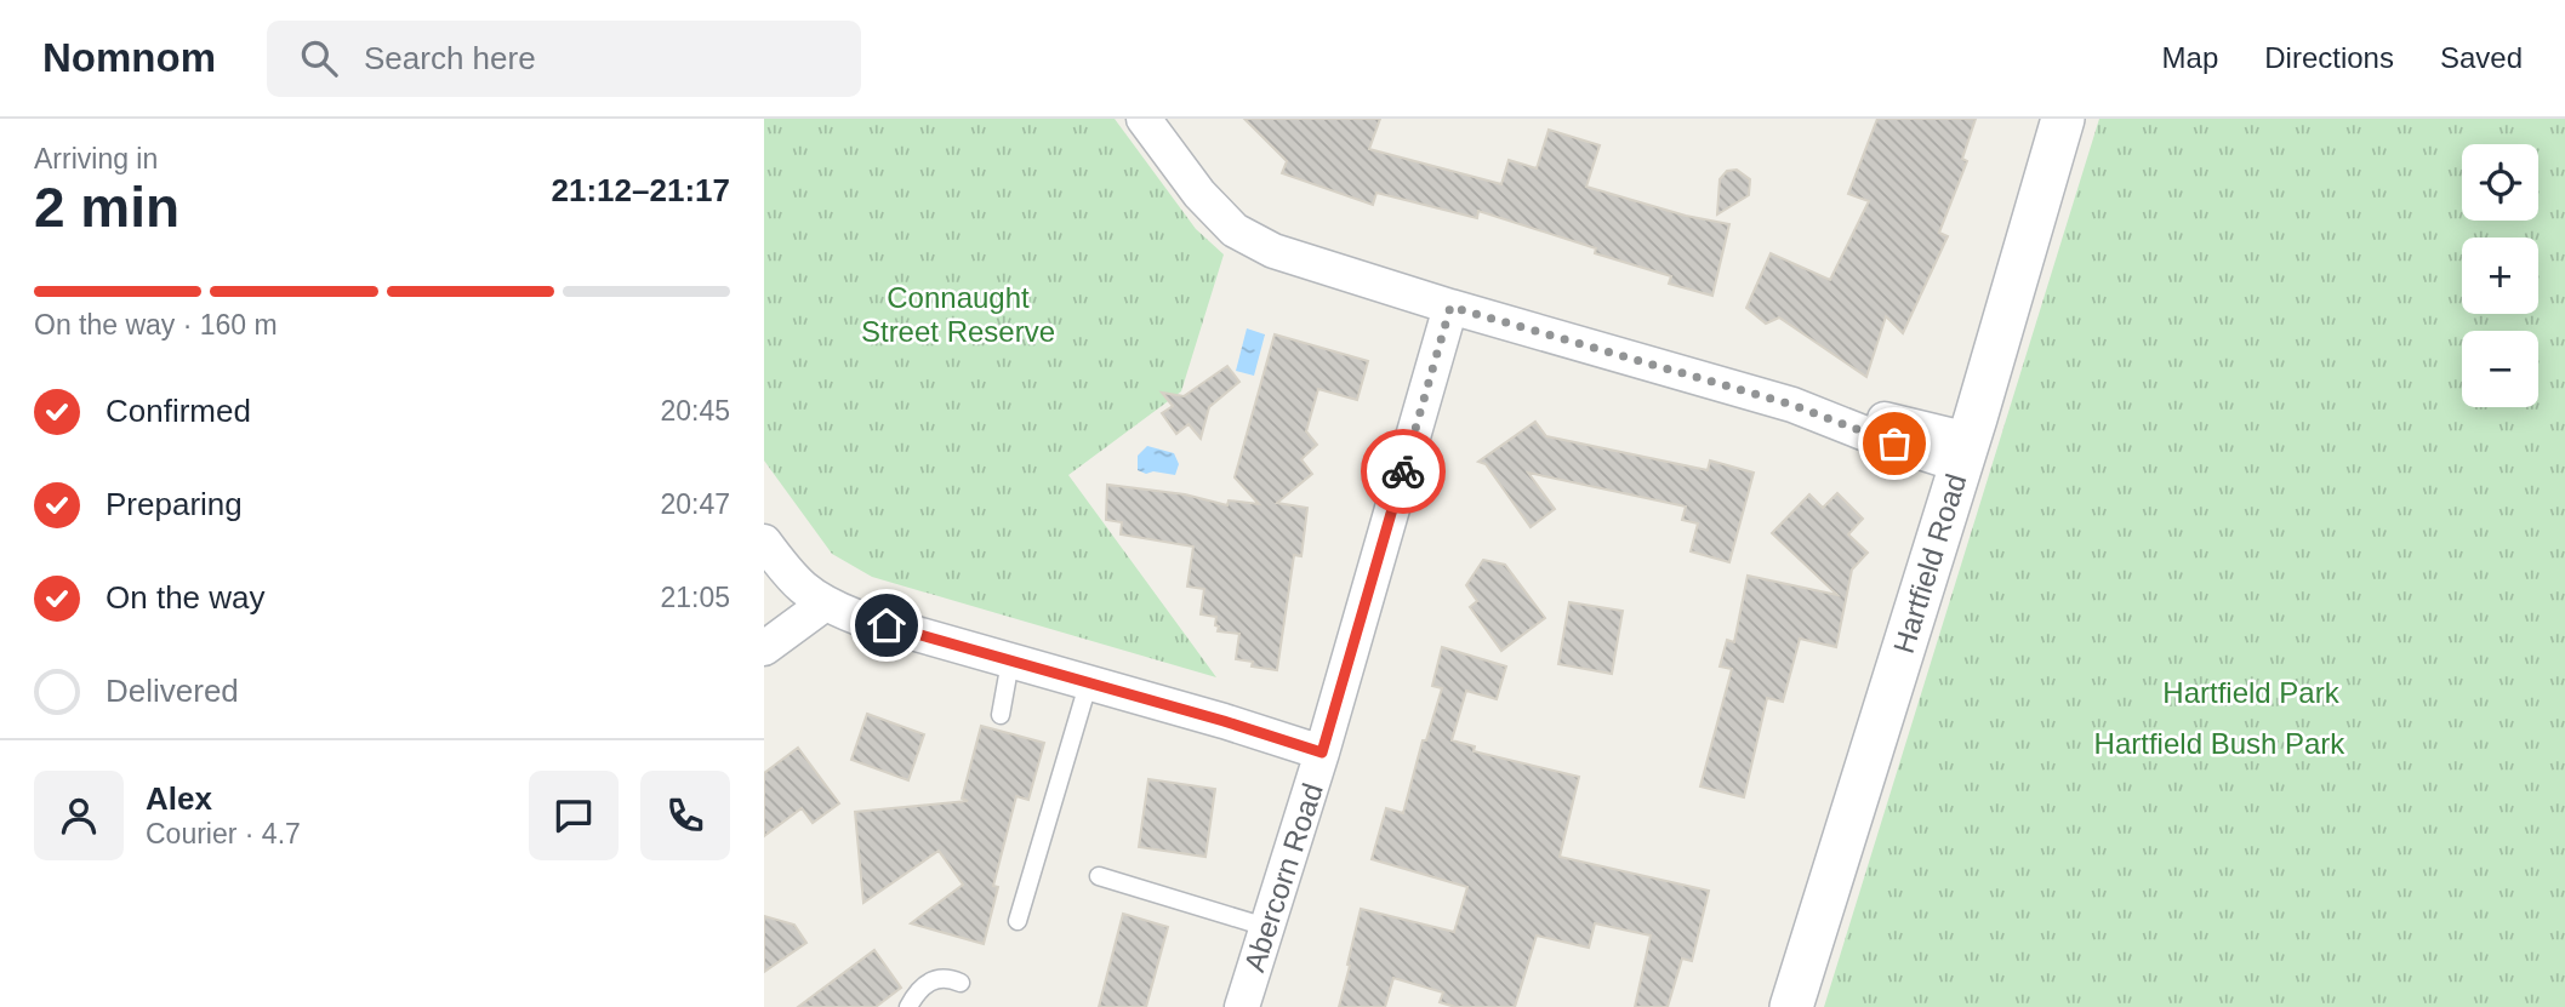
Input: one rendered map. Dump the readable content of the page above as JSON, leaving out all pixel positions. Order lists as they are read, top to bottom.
{
  "streets": {
    "street": ["Hartfield Road", "Abercorn Road"]
  },
  "parks": ["Connaught Street Reserve", "Hartfield Park", "Hartfield Bush Park"],
  "page": {
    "header": "Nomnom",
    "search": "Search here",
    "nav": ["Map", "Directions", "Saved"],
    "heading": ["2 min", "Arriving in", "21:12–21:17"],
    "panel": ["Alex", "Courier · 4.7"],
    "map_buttons": ["+", "−"],
    "bar": "On the way · 160 m",
    "list": [
      ["Confirmed", "20:45"],
      ["Preparing", "20:47"],
      ["On the way", "21:05"],
      "Delivered"
    ]
  }
}
